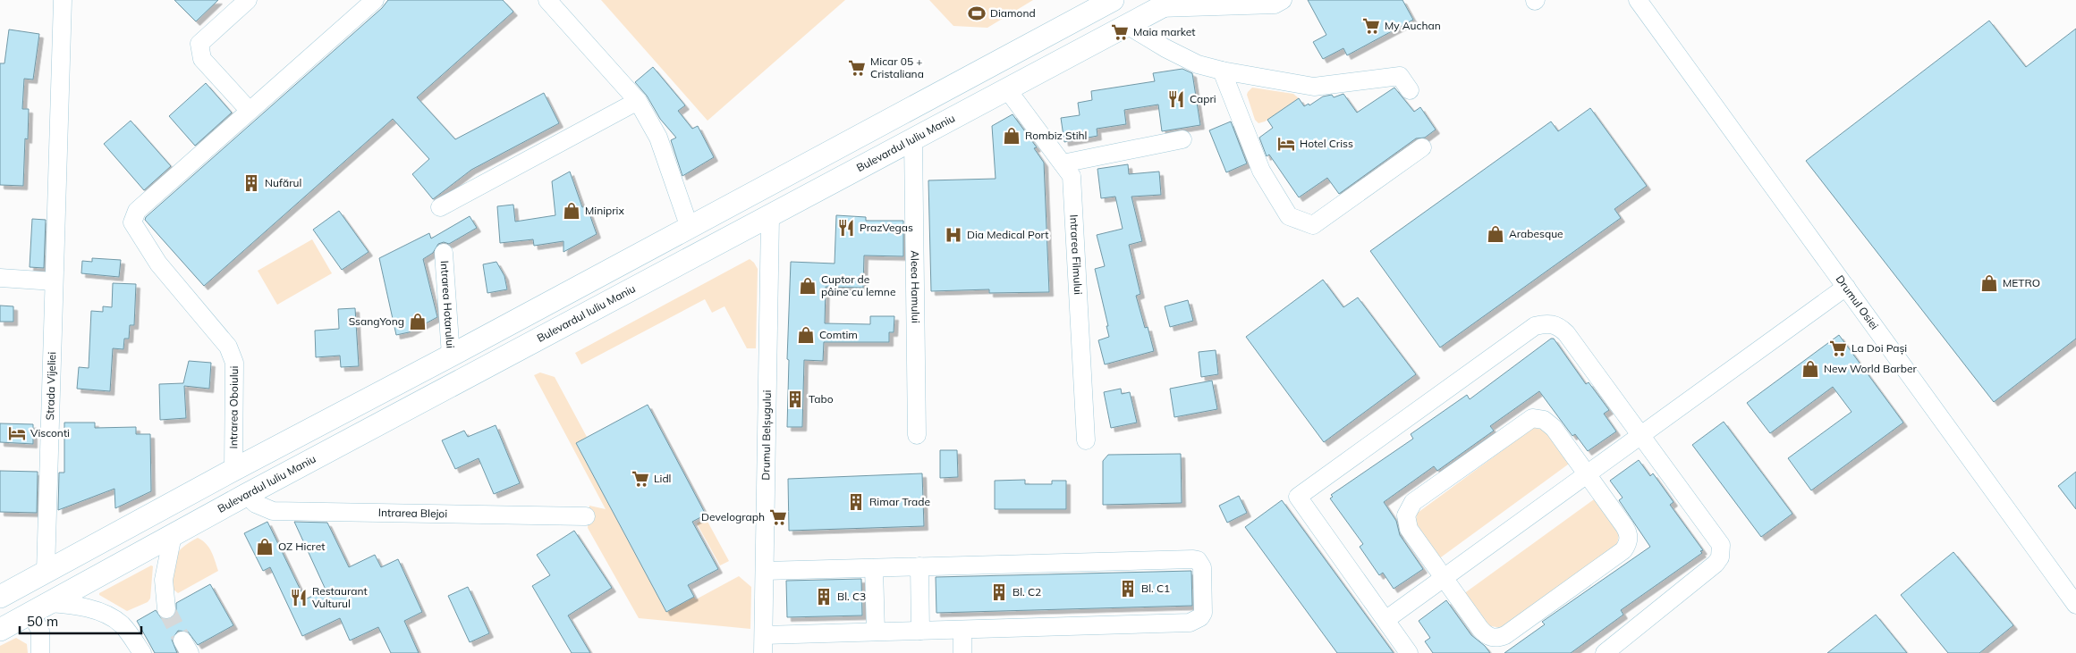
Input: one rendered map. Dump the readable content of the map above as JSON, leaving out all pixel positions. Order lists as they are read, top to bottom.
{
  "streets": {
    "main road": ["Bulevardul Iuliu Maniu"],
    "street": [
      "Intrarea Filmului",
      "Aleea Hamului",
      "Drumul Osiei",
      "Intrarea Hotarului",
      "Strada Vijeliei",
      "Intrarea Oboiului",
      "Drumul Belșugului",
      "Intrarea Blejoi"
    ]
  },
  "crossings": [
    ["Bulevardul Iuliu Maniu", "Intrarea Filmului"],
    ["Bulevardul Iuliu Maniu", "Aleea Hamului"],
    ["Bulevardul Iuliu Maniu", "Drumul Belșugului"],
    ["Bulevardul Iuliu Maniu", "Intrarea Blejoi"]
  ],
  "places": {
    "sports": ["Diamond"],
    "supermarket": [
      "My Auchan",
      "Maia market",
      "Micar 05 + Cristaliana",
      "La Doi Pași",
      "Lidl",
      "Develograph"
    ],
    "restaurant": ["Capri", "PrazVegas", "Restaurant Vulturul"],
    "shop": [
      "Rombiz Stihl",
      "Miniprix",
      "Arabesque",
      "METRO",
      "Cuptor de pâine cu lemne",
      "SsangYong",
      "Comtim",
      "New World Barber",
      "OZ Hicret"
    ],
    "hotel": ["Hotel Criss", "Visconti"],
    "building": [
      "Nufărul",
      "Tabo",
      "Rimar Trade",
      "Bl. C1",
      "Bl. C2",
      "Bl. C3"
    ],
    "hospital": ["Dia Medical Port"]
  },
  "scale_bar": "50 m"
}
